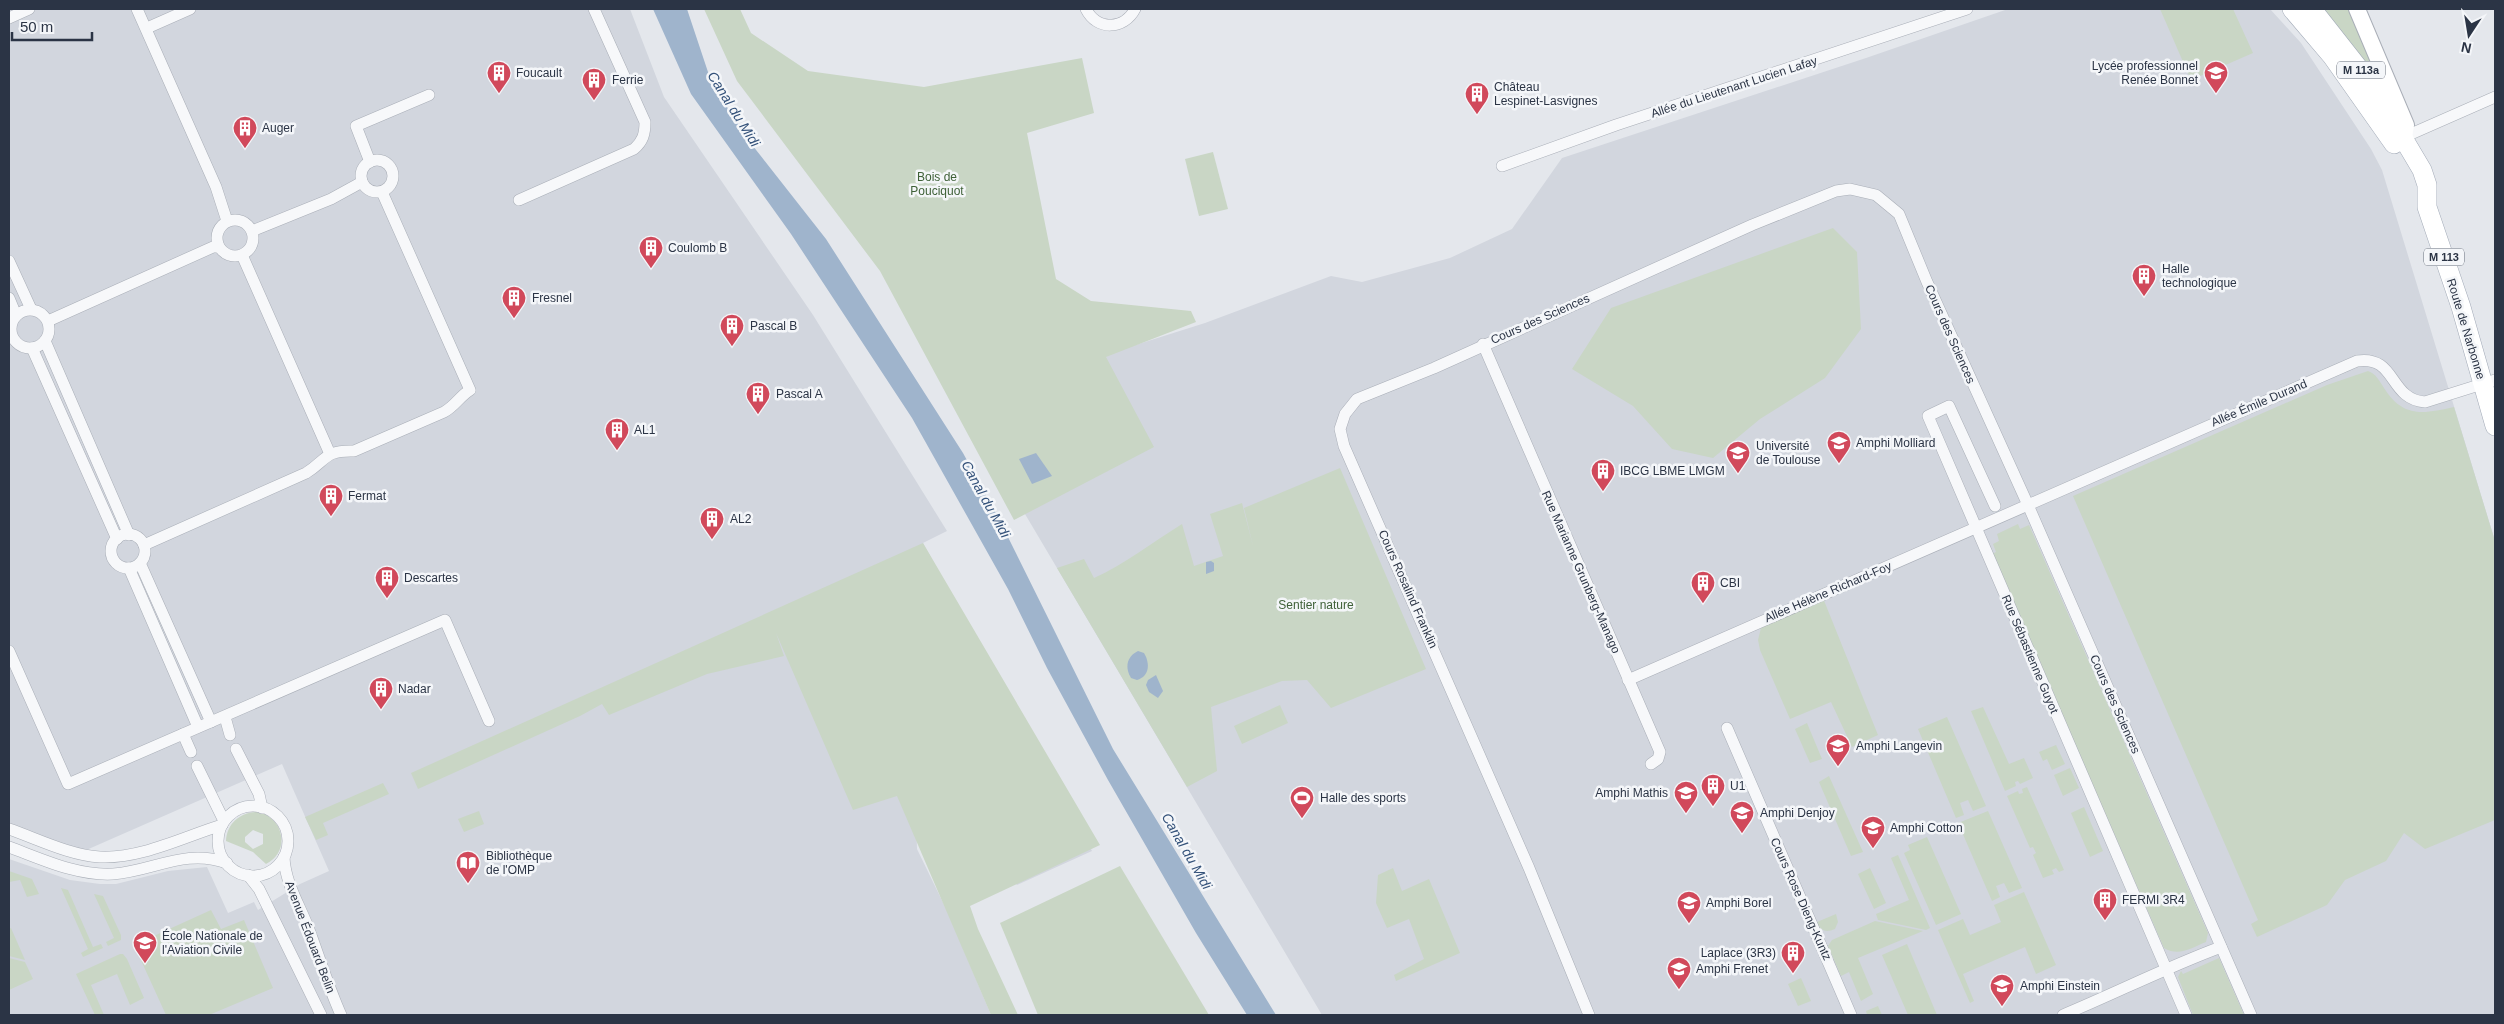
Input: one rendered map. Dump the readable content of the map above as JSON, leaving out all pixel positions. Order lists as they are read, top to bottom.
{
  "streets": {
    "main road": ["M 113a", "M 113", "Route de Narbonne"],
    "street": [
      "Allée du Lieutenant Lucien Lafay",
      "Cours des Sciences",
      "Allée Émile Durand",
      "Rue Marianne Grunberg-Manago",
      "Cours Rosalind Franklin",
      "Allée Hélène Richard-Foy",
      "Rue Sébastienne Guyot",
      "Cours Rose Dieng-Kuntz",
      "Avenue Édouard Belin"
    ]
  },
  "crossings": [
    ["M 113a", "Route de Narbonne"],
    ["Cours des Sciences", "Allée Émile Durand"],
    ["Cours des Sciences", "Rue Marianne Grunberg-Manago"],
    ["Cours des Sciences", "Cours Rosalind Franklin"],
    ["Cours des Sciences", "Allée Hélène Richard-Foy"],
    ["Route de Narbonne", "Allée Émile Durand"],
    ["Allée Émile Durand", "Allée Hélène Richard-Foy"],
    ["Rue Marianne Grunberg-Manago", "Allée Hélène Richard-Foy"],
    ["Allée Hélène Richard-Foy", "Rue Sébastienne Guyot"]
  ],
  "water": ["Canal du Midi"],
  "parks": ["Bois de Pouciquot", "Sentier nature"],
  "places": {
    "building": [
      "Foucault",
      "Ferrie",
      "Château Lespinet-Lasvignes",
      "Auger",
      "Coulomb B",
      "Halle technologique",
      "Fresnel",
      "Pascal B",
      "Pascal A",
      "AL1",
      "IBCG LBME LMGM",
      "Fermat",
      "AL2",
      "Descartes",
      "CBI",
      "Nadar",
      "U1",
      "FERMI 3R4",
      "Laplace (3R3)"
    ],
    "school or university": [
      "Lycée professionnel Renée Bonnet",
      "Amphi Molliard",
      "Université de Toulouse",
      "Amphi Langevin",
      "Amphi Mathis",
      "Amphi Denjoy",
      "Amphi Cotton",
      "Amphi Borel",
      "École Nationale de l'Aviation Civile",
      "Amphi Frenet",
      "Amphi Einstein"
    ],
    "sports": ["Halle des sports"],
    "library": ["Bibliothèque de l'OMP"]
  },
  "scale_bar": "50 m",
  "north": "bottom"
}
